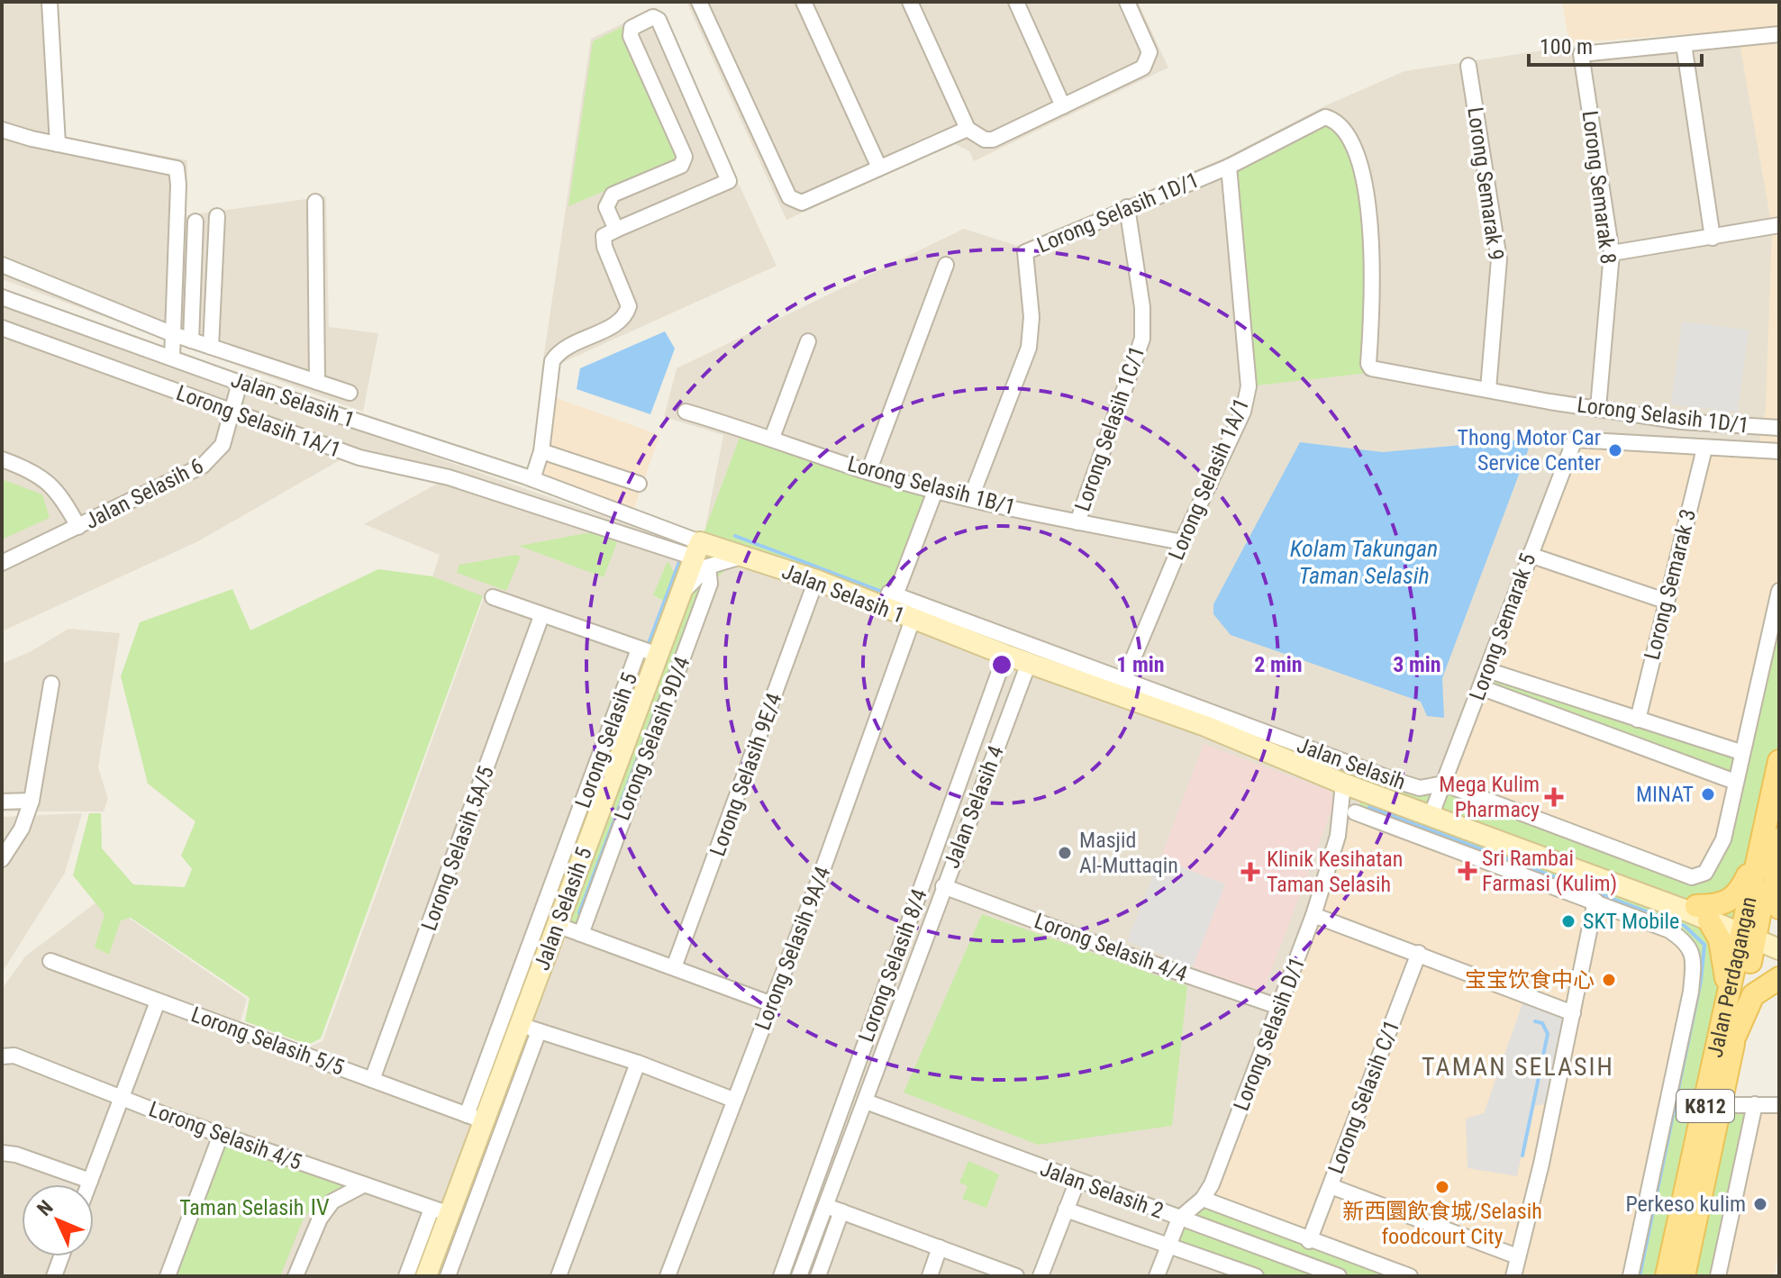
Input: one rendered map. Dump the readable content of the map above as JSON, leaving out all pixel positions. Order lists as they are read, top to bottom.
{
  "streets": {
    "main road": ["Jalan Perdagangan", "K812"],
    "street": [
      "Lorong Semarak 9",
      "Lorong Semarak 8",
      "Lorong Selasih 1D/1",
      "Jalan Selasih 1",
      "Lorong Selasih 1A/1",
      "Lorong Selasih 1C/1",
      "Lorong Selasih 1B/1",
      "Jalan Selasih 6",
      "Lorong Semarak 3",
      "Lorong Semarak 5",
      "Lorong Selasih 9D/4",
      "Lorong Selasih 5",
      "Jalan Selasih",
      "Lorong Selasih 9E/4",
      "Jalan Selasih 4",
      "Lorong Selasih 5A/5",
      "Jalan Selasih 5",
      "Lorong Selasih 4/4",
      "Lorong Selasih 9A/4",
      "Lorong Selasih 8/4",
      "Lorong Selasih D/1",
      "Lorong Selasih 5/5",
      "Lorong Selasih C/1",
      "Lorong Selasih 4/5",
      "Jalan Selasih 2"
    ]
  },
  "crossings": [
    ["Lorong Semarak 9", "Lorong Selasih 1D/1"],
    ["Lorong Semarak 8", "Lorong Selasih 1D/1"],
    ["Lorong Selasih 1D/1", "Lorong Selasih 1A/1"],
    ["Lorong Selasih 1D/1", "Lorong Selasih 1C/1"],
    ["Lorong Selasih 1D/1", "Lorong Selasih 1B/1"],
    ["Jalan Selasih 1", "Lorong Selasih 1A/1"],
    ["Jalan Selasih 1", "Jalan Selasih 6"],
    ["Jalan Selasih 1", "Lorong Semarak 5"],
    ["Jalan Selasih 1", "Lorong Selasih 9D/4"],
    ["Jalan Selasih 1", "Jalan Selasih"],
    ["Jalan Selasih 1", "Lorong Selasih 9E/4"],
    ["Jalan Selasih 1", "Jalan Selasih 4"],
    ["Jalan Selasih 1", "Jalan Selasih 5"],
    ["Jalan Selasih 1", "Lorong Selasih 9A/4"],
    ["Jalan Selasih 1", "Lorong Selasih 8/4"],
    ["Jalan Selasih 1", "Jalan Perdagangan"],
    ["Lorong Selasih 1A/1", "Lorong Selasih 1B/1"],
    ["Lorong Selasih 1A/1", "Jalan Selasih 6"],
    ["Lorong Selasih 1A/1", "Lorong Selasih 9D/4"],
    ["Lorong Selasih 1A/1", "Jalan Selasih"],
    ["Lorong Selasih 1A/1", "Jalan Selasih 5"],
    ["Lorong Selasih 1C/1", "Lorong Selasih 1B/1"],
    ["Lorong Semarak 3", "Lorong Semarak 5"],
    ["Lorong Semarak 5", "Jalan Selasih"],
    ["Lorong Selasih 9D/4", "Jalan Selasih 5"],
    ["Lorong Selasih 5", "Jalan Selasih 5"],
    ["Lorong Selasih 5", "Lorong Selasih 5/5"],
    ["Jalan Selasih 4", "Lorong Selasih 4/4"],
    ["Jalan Selasih 4", "Jalan Selasih 2"],
    ["Lorong Selasih 5A/5", "Lorong Selasih 5/5"],
    ["Jalan Selasih 5", "Lorong Selasih 5/5"],
    ["Jalan Selasih 5", "Lorong Selasih 4/5"],
    ["Lorong Selasih 4/4", "Lorong Selasih D/1"],
    ["Lorong Selasih D/1", "Jalan Selasih 2"]
  ],
  "districts": ["TAMAN SELASIH"],
  "water": ["Kolam Takungan Taman Selasih"],
  "parks": ["Taman Selasih Ⅳ"],
  "places": {
    "other": [
      "Thong Motor Car Service Center",
      "MINAT",
      "Masjid Al-Muttaqin",
      "SKT Mobile",
      "宝宝饮食中心",
      "新西圜飲食城/Selasih foodcourt City",
      "Perkeso kulim"
    ],
    "health": ["Mega Kulim Pharmacy", "Sri Rambai Farmasi (Kulim)", "Klinik Kesihatan Taman Selasih"]
  },
  "scale_bar": "100 m",
  "north": "top left",
  "rings": ["1 min", "2 min", "3 min"]
}
